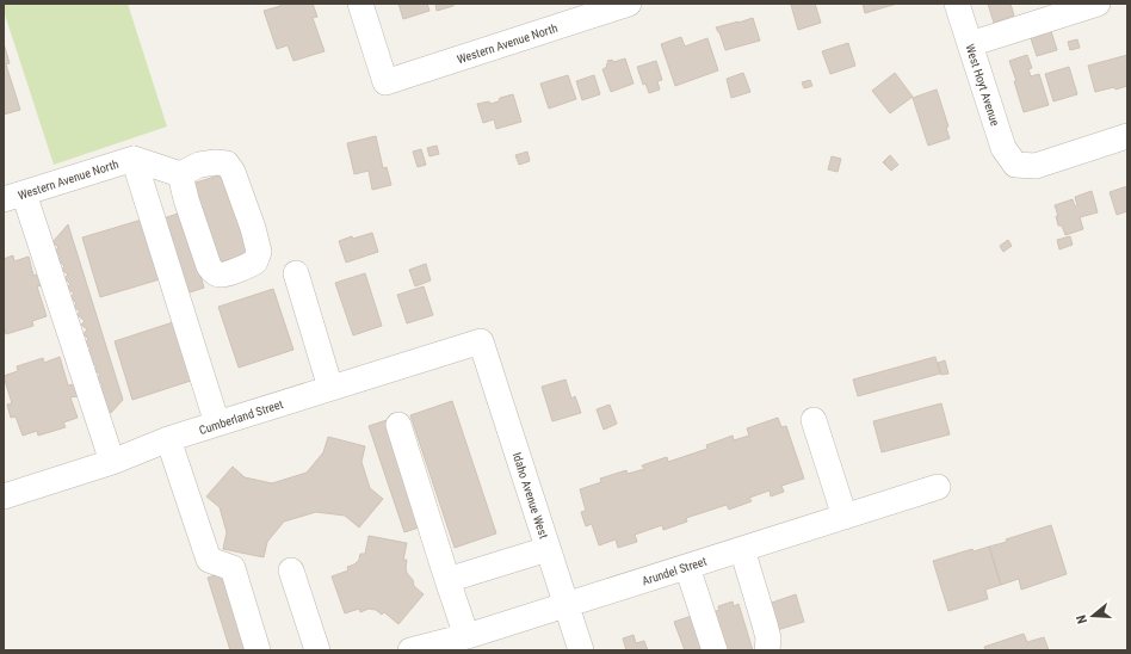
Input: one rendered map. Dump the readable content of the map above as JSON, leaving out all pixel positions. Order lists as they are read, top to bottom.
{
  "streets": {
    "street": [
      "Western Avenue North",
      "West Hoyt Avenue",
      "Cumberland Street",
      "Idaho Avenue West",
      "Arundel Street"
    ]
  },
  "crossings": [
    ["Cumberland Street", "Idaho Avenue West"],
    ["Idaho Avenue West", "Arundel Street"]
  ],
  "north": "left"
}
